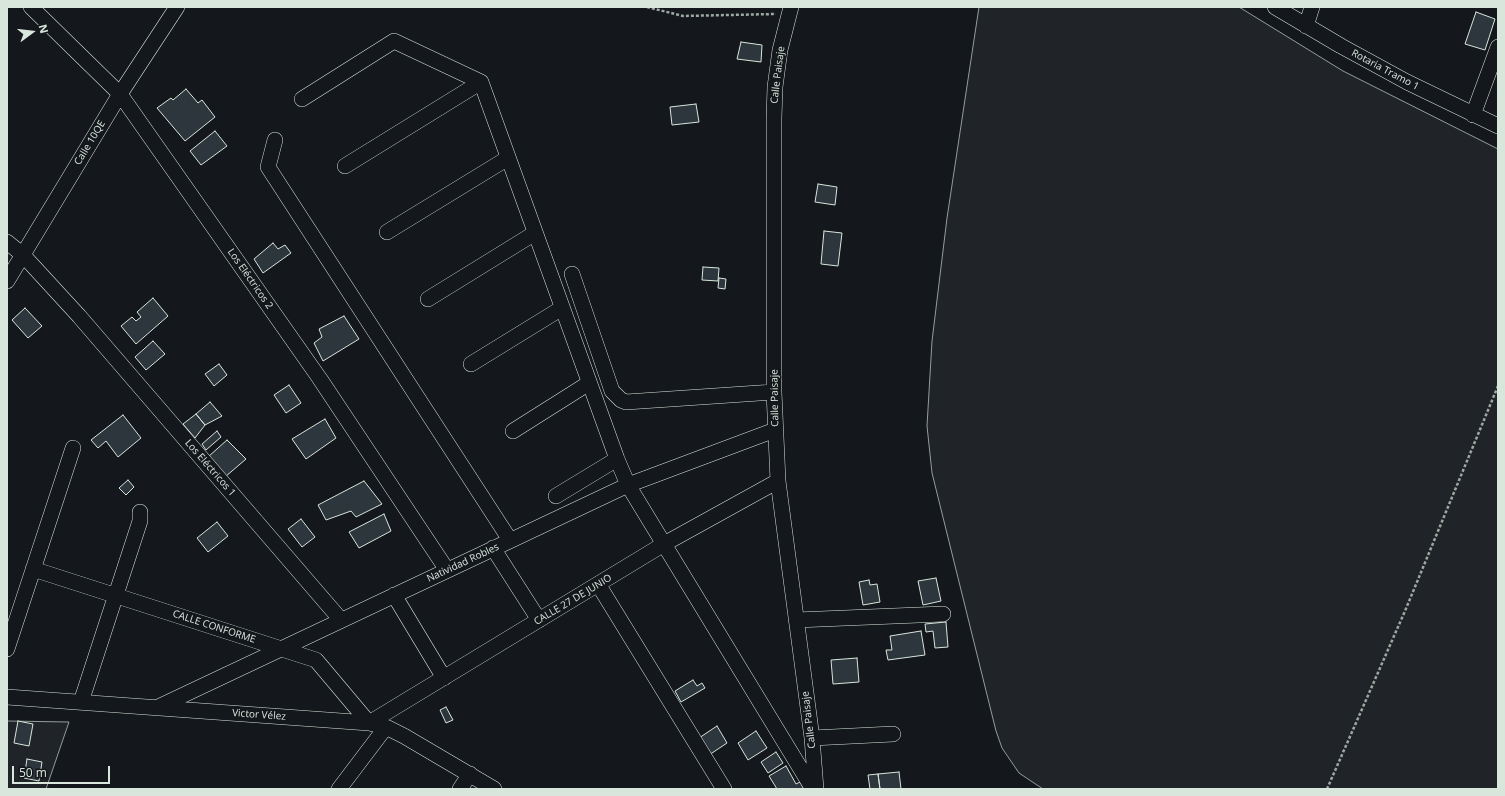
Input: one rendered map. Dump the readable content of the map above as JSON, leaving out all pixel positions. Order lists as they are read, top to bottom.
{
  "streets": {
    "street": [
      "Rotaria Tramo 1",
      "Calle Paisaje",
      "Calle 10QE",
      "Los Eléctricos 2",
      "Los Eléctricos 1",
      "Natividad Robles",
      "CALLE 27 DE JUNIO",
      "CALLE CONFORME",
      "Victor Vélez"
    ]
  },
  "crossings": [
    ["Calle Paisaje", "Natividad Robles"],
    ["Calle Paisaje", "CALLE 27 DE JUNIO"],
    ["Calle 10QE", "Los Eléctricos 2"],
    ["Calle 10QE", "Los Eléctricos 1"],
    ["Los Eléctricos 2", "Natividad Robles"],
    ["Los Eléctricos 1", "Natividad Robles"],
    ["Natividad Robles", "CALLE CONFORME"],
    ["Natividad Robles", "Victor Vélez"],
    ["CALLE 27 DE JUNIO", "CALLE CONFORME"],
    ["CALLE 27 DE JUNIO", "Victor Vélez"],
    ["CALLE CONFORME", "Victor Vélez"]
  ],
  "scale_bar": "50 m",
  "north": "right"
}
